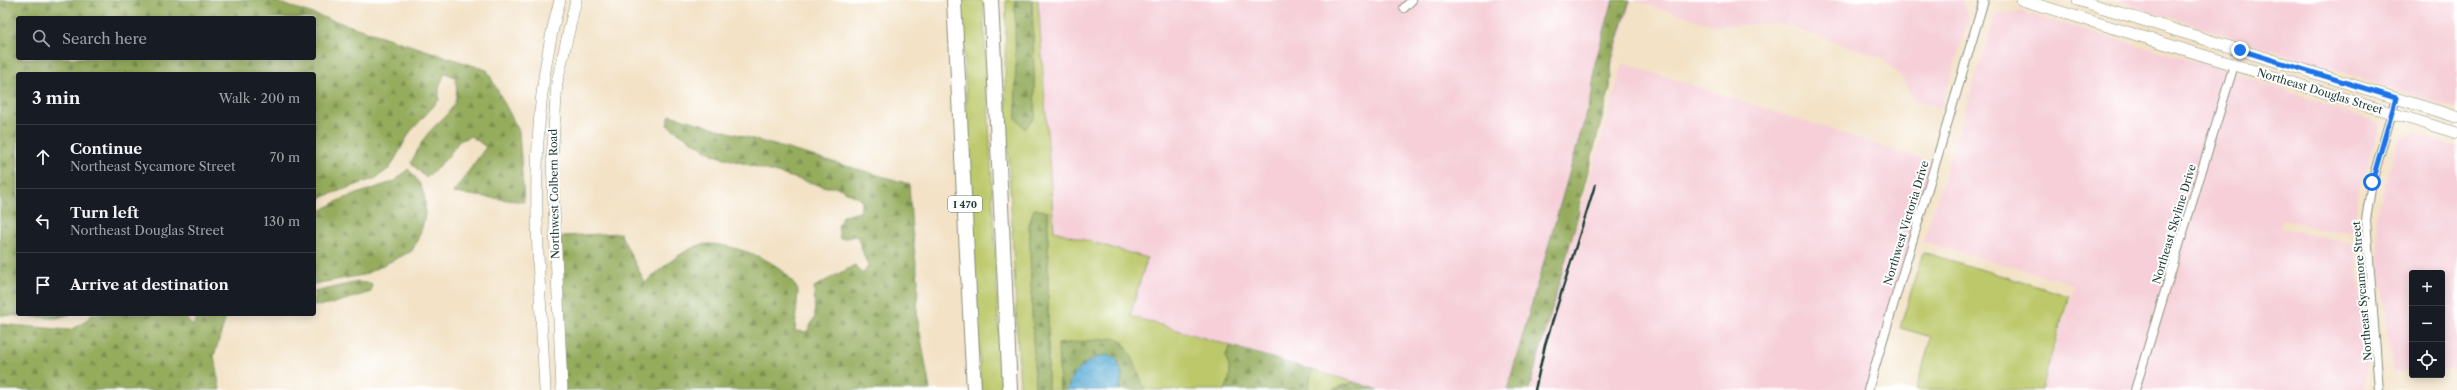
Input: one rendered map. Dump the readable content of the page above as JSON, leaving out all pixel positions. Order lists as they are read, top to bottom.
{
  "streets": {
    "highway": ["I 470"],
    "main road": ["Northeast Douglas Street", "Northwest Colbern Road"],
    "street": ["Northwest Victoria Drive", "Northeast Skyline Drive", "Northeast Sycamore Street"]
  },
  "crossings": [
    ["Northeast Douglas Street", "Northeast Skyline Drive"],
    ["Northeast Douglas Street", "Northeast Sycamore Street"]
  ],
  "page": {
    "search": "Search here",
    "heading": ["3 min", "Walk · 200 m"],
    "list": [
      ["Continue", "Northeast Sycamore Street", "70 m"],
      ["Turn left", "Northeast Douglas Street", "130 m"],
      "Arrive at destination"
    ],
    "map_buttons": ["+", "−"]
  }
}
